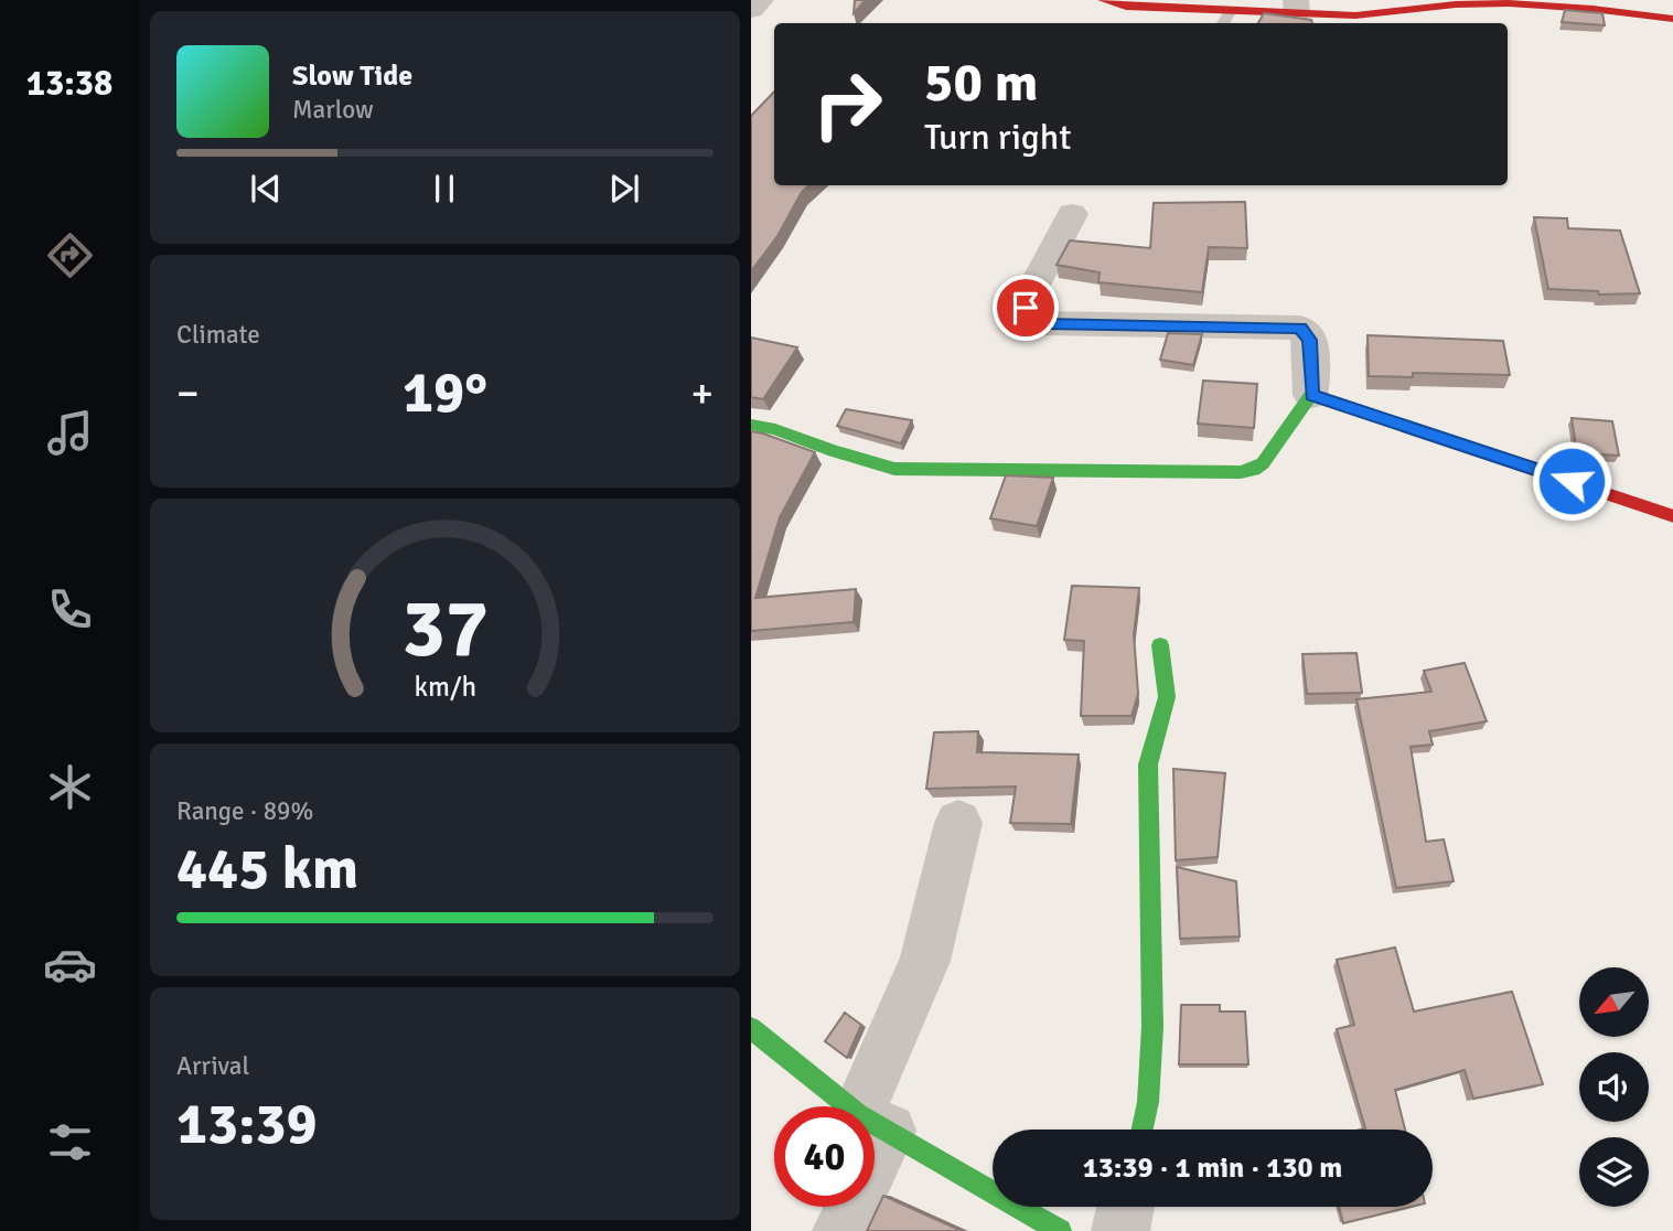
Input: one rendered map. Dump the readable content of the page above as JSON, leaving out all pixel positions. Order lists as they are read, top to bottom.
{
  "north": "bottom left",
  "page": {
    "tabs": "13:38",
    "turn": ["50 m", "Turn right"],
    "song": ["Slow Tide", "Marlow"],
    "tile": [
      "Climate",
      ["Range · 89%", "445 km"],
      ["Arrival", "13:39"]
    ],
    "heat": ["−", "19°", "+"],
    "limit": "40",
    "trip": "13:39 · 1 min · 130 m",
    "gauge": ["37", "km/h"]
  }
}
